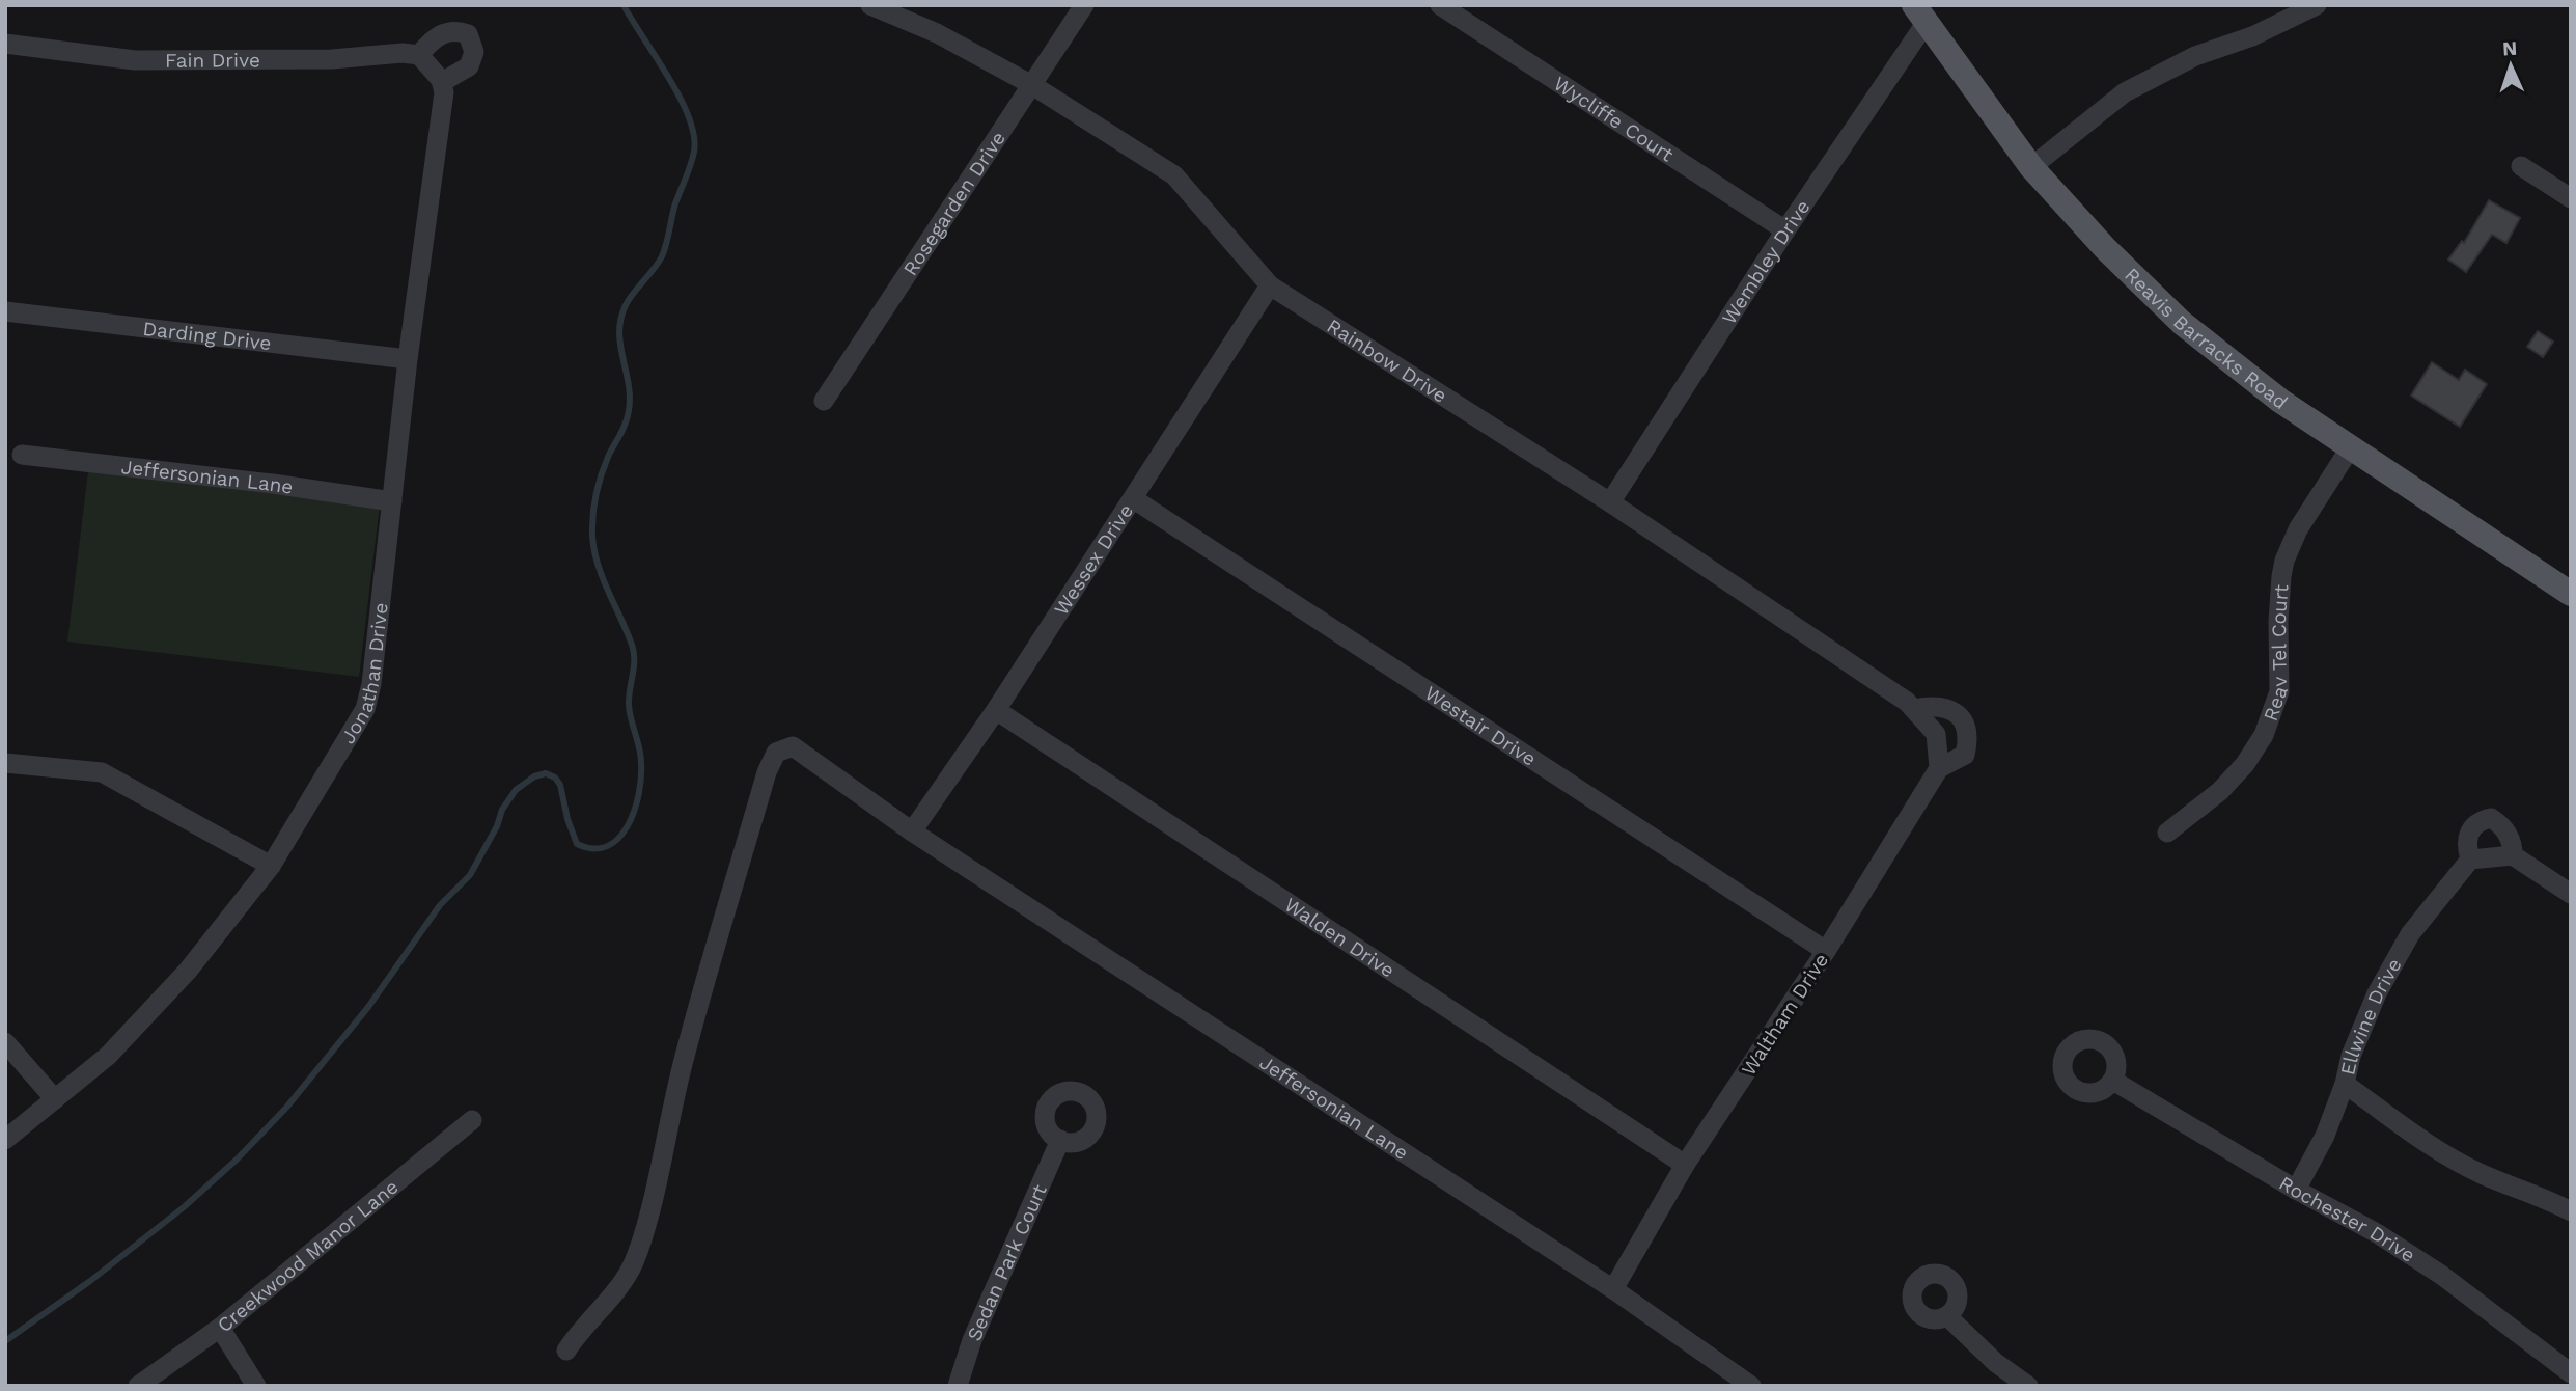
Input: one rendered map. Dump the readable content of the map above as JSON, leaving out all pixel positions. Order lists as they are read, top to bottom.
{
  "streets": {
    "main road": ["Reavis Barracks Road"],
    "street": [
      "Fain Drive",
      "Wycliffe Court",
      "Rosegarden Drive",
      "Wembley Drive",
      "Darding Drive",
      "Rainbow Drive",
      "Jeffersonian Lane",
      "Wessex Drive",
      "Reav Tel Court",
      "Jonathan Drive",
      "Westair Drive",
      "Walden Drive",
      "Waltham Drive",
      "Ellwine Drive",
      "Rochester Drive",
      "Creekwood Manor Lane",
      "Sedan Park Court"
    ]
  },
  "crossings": [
    ["Fain Drive", "Jonathan Drive"],
    ["Wycliffe Court", "Wembley Drive"],
    ["Rosegarden Drive", "Rainbow Drive"],
    ["Wembley Drive", "Reavis Barracks Road"],
    ["Wembley Drive", "Rainbow Drive"],
    ["Darding Drive", "Jonathan Drive"],
    ["Reavis Barracks Road", "Reav Tel Court"],
    ["Rainbow Drive", "Wessex Drive"],
    ["Rainbow Drive", "Waltham Drive"],
    ["Jeffersonian Lane", "Wessex Drive"],
    ["Jeffersonian Lane", "Jonathan Drive"],
    ["Jeffersonian Lane", "Waltham Drive"],
    ["Wessex Drive", "Westair Drive"],
    ["Wessex Drive", "Walden Drive"],
    ["Westair Drive", "Waltham Drive"],
    ["Walden Drive", "Waltham Drive"],
    ["Ellwine Drive", "Rochester Drive"]
  ],
  "north": "top"
}
